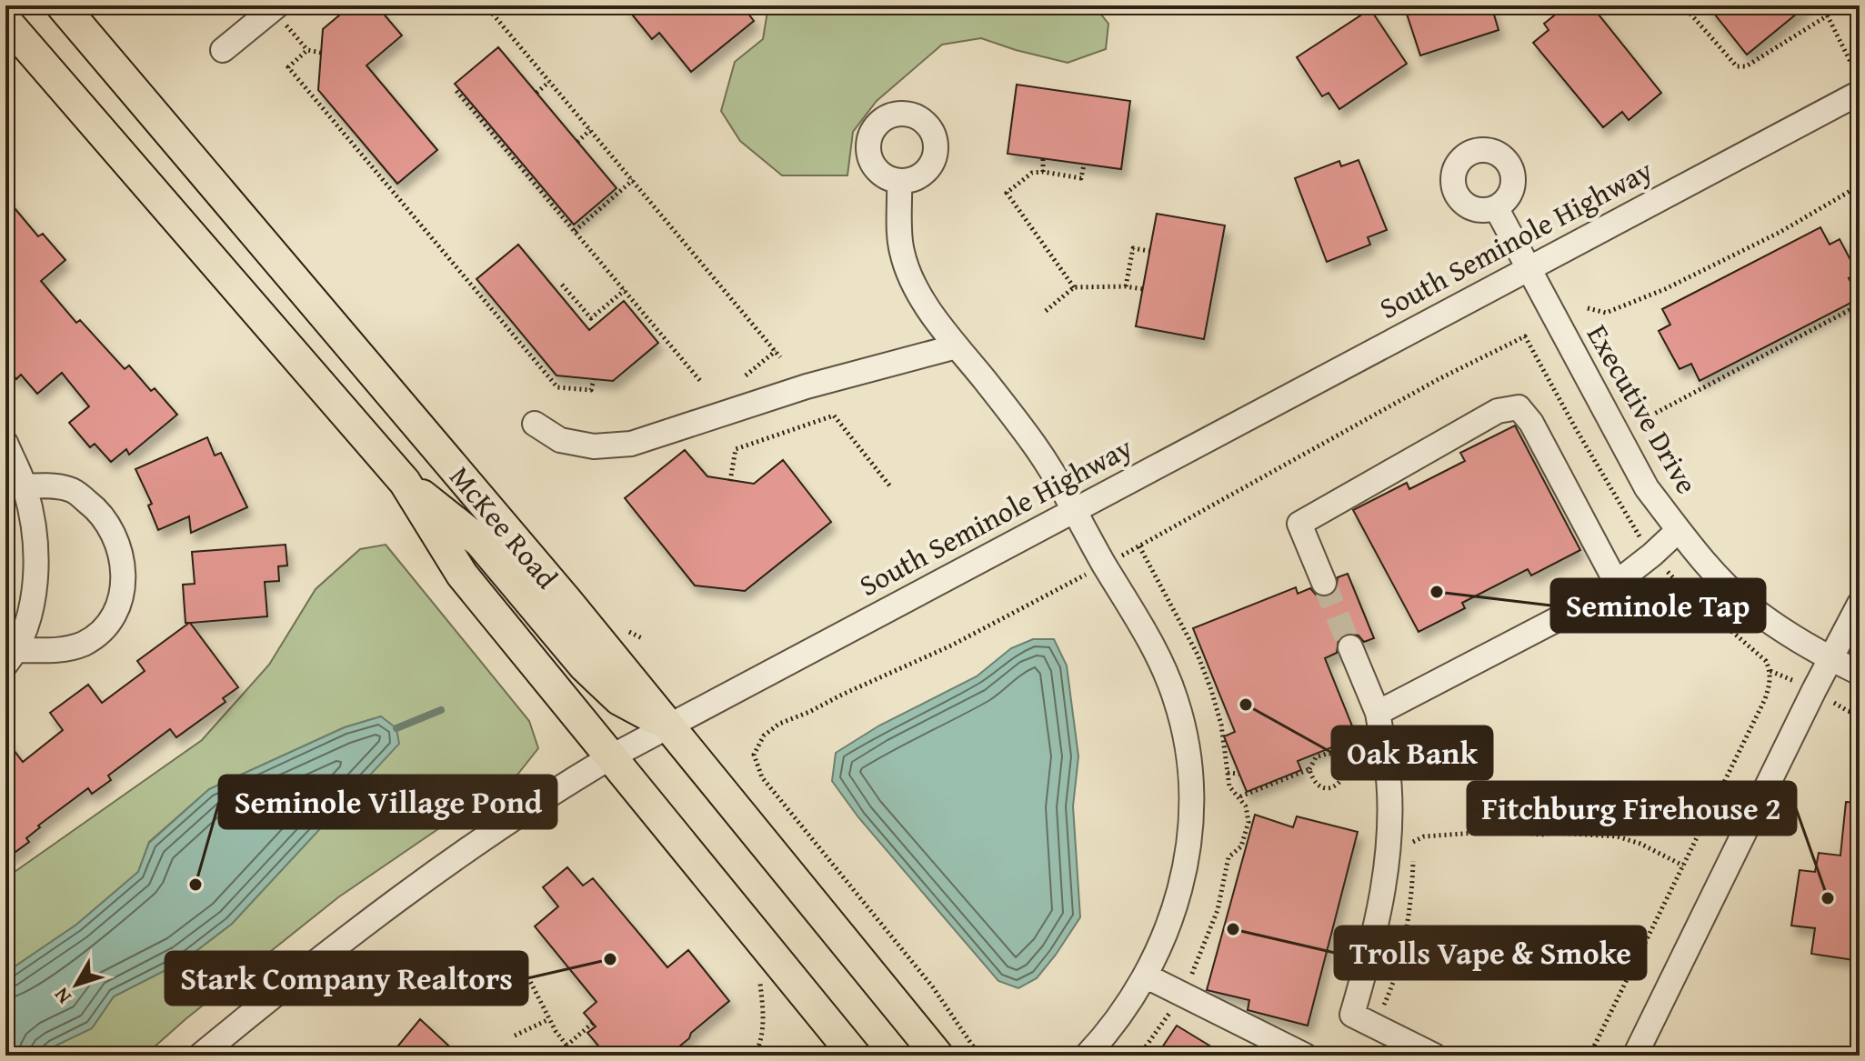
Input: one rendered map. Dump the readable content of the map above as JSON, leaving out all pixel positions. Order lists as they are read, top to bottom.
{
  "streets": {
    "main road": ["McKee Road"],
    "street": ["South Seminole Highway", "Executive Drive"]
  },
  "crossings": [
    ["South Seminole Highway", "Executive Drive"],
    ["South Seminole Highway", "McKee Road"]
  ],
  "places": [
    "Seminole Tap",
    "Oak Bank",
    "Seminole Village Pond",
    "Fitchburg Firehouse 2",
    "Trolls Vape & Smoke",
    "Stark Company Realtors"
  ],
  "north": "bottom left"
}
